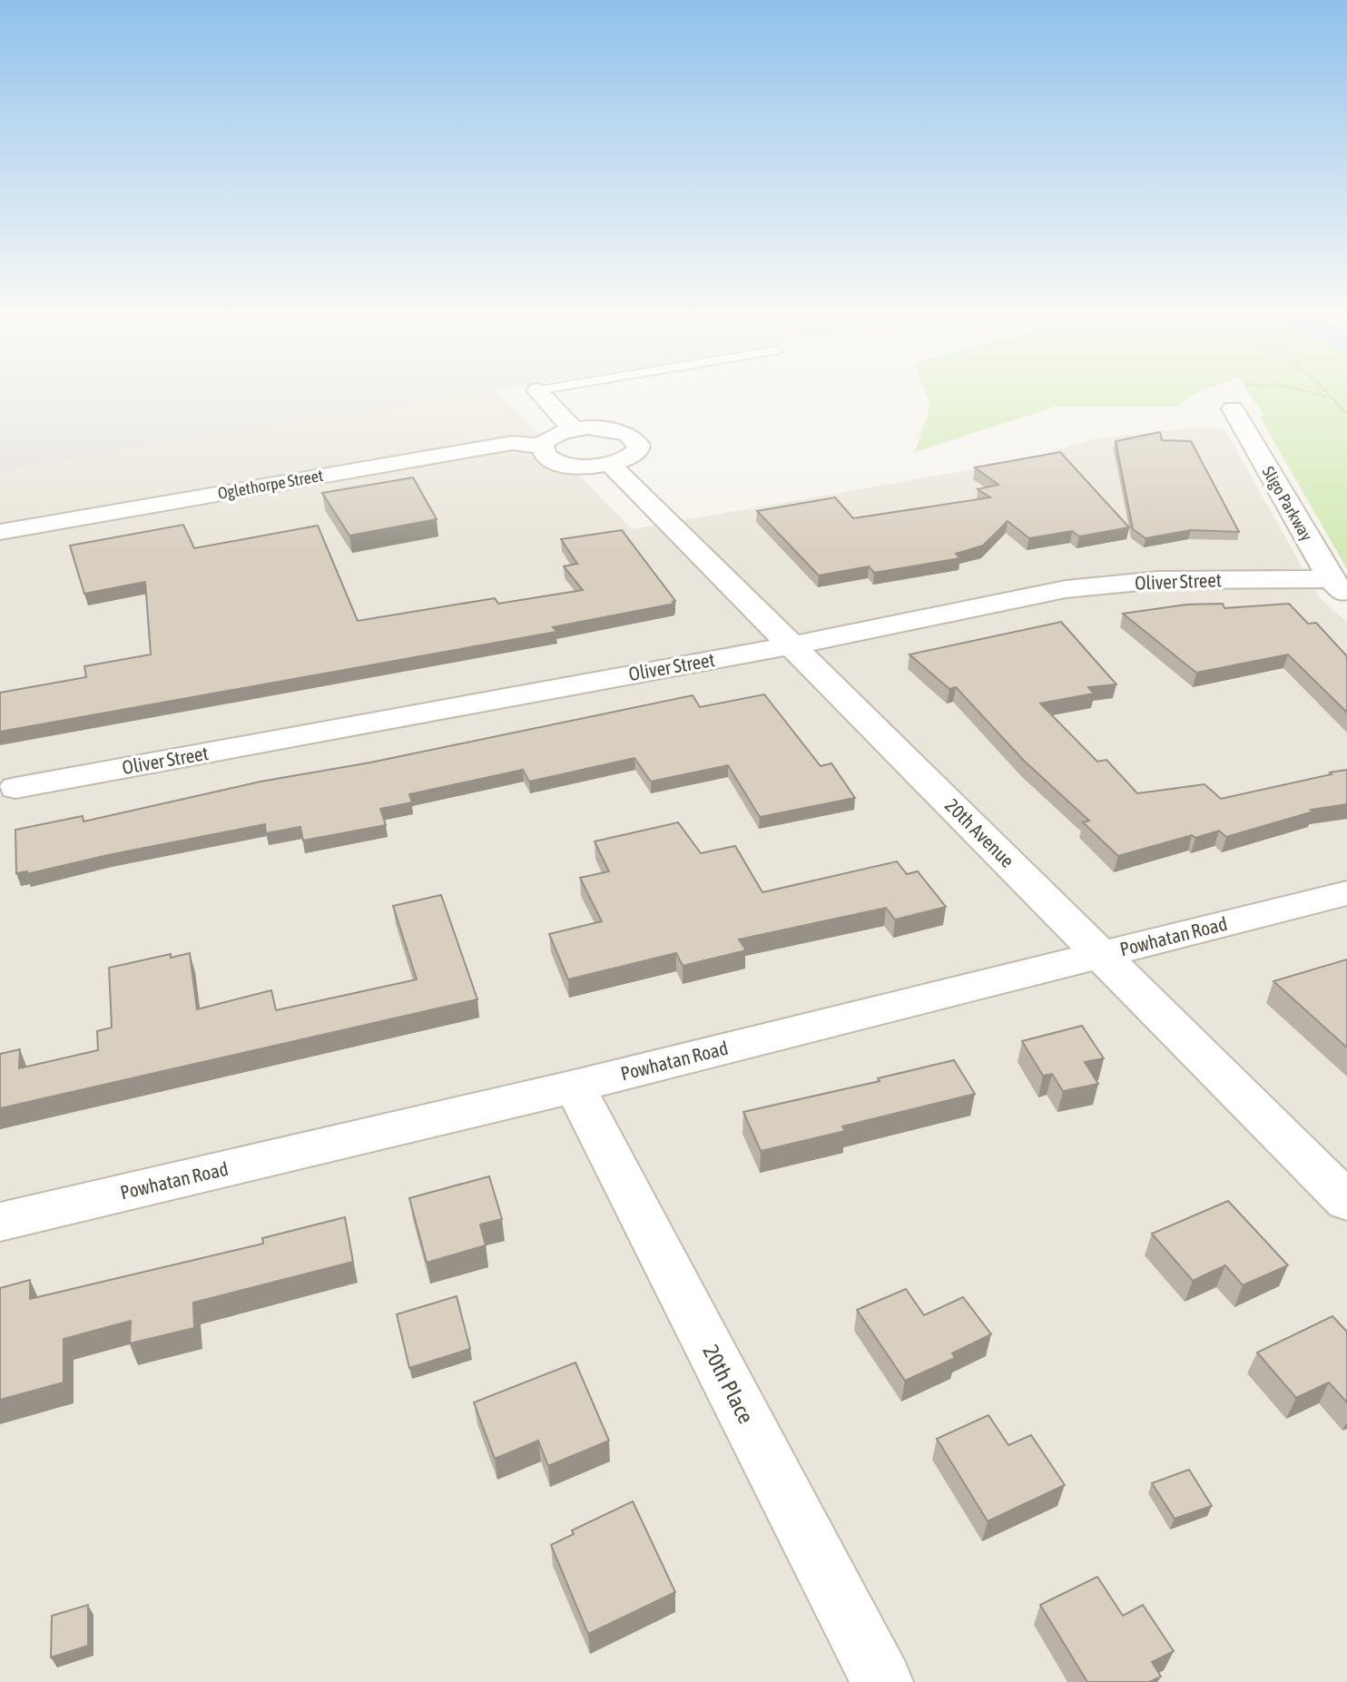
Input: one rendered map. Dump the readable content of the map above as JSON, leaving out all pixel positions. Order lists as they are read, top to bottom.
{
  "streets": {
    "street": [
      "Oglethorpe Street",
      "Sligo Parkway",
      "Oliver Street",
      "20th Avenue",
      "Powhatan Road",
      "20th Place"
    ]
  },
  "crossings": [
    ["Sligo Parkway", "Oliver Street"],
    ["Oliver Street", "20th Avenue"],
    ["20th Avenue", "Powhatan Road"],
    ["Powhatan Road", "20th Place"]
  ]
}
